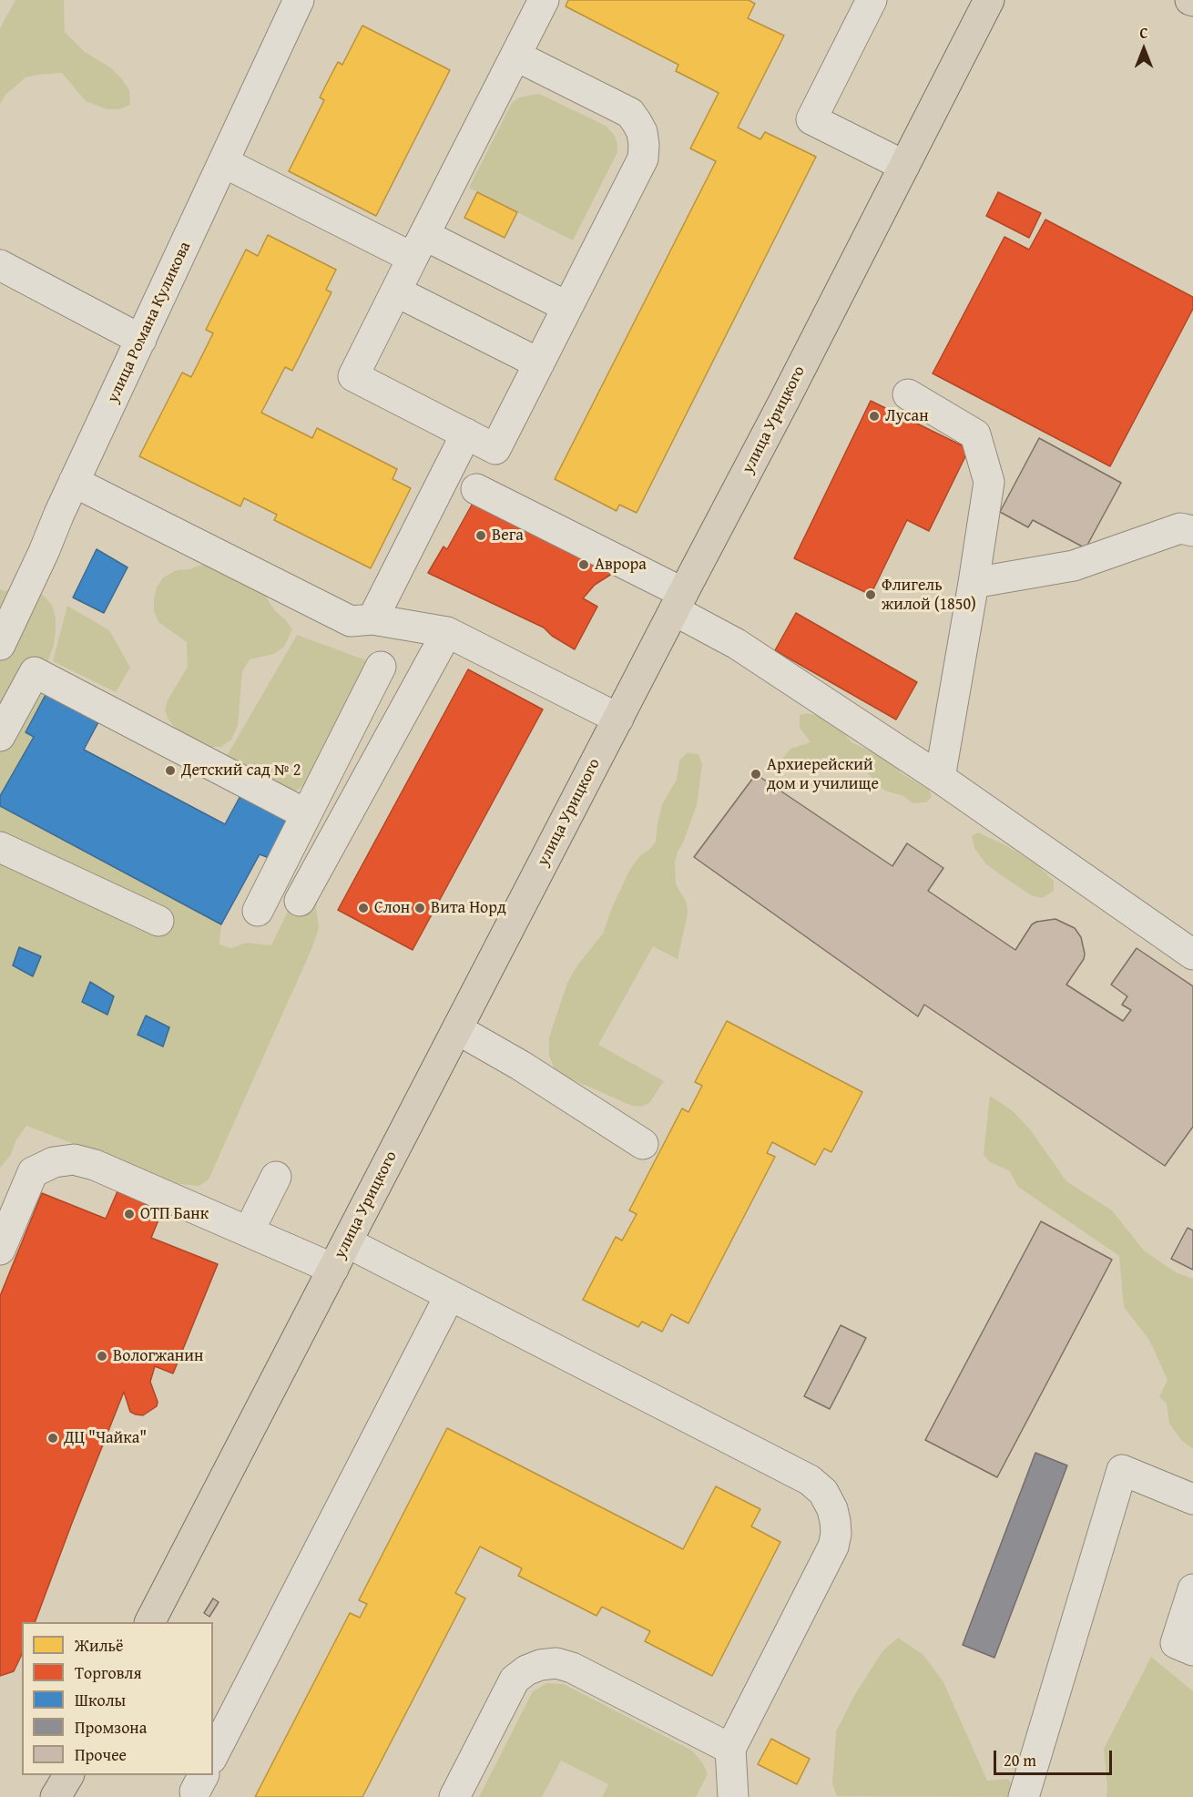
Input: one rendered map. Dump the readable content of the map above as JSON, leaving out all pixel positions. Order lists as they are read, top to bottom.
{
  "streets": {
    "main road": ["улица Урицкого"],
    "street": ["улица Романа Куликова"]
  },
  "places": [
    "Лусан",
    "Вега",
    "Аврора",
    "Флигель жилой (1850)",
    "Детский сад № 2",
    "Архиерейский дом и училище",
    "Слон",
    "Вита Норд",
    "ОТП Банк",
    "Вологжанин",
    "ДЦ \"Чайка\""
  ],
  "legend": [
    "Жильё",
    "Торговля",
    "Школы",
    "Промзона",
    "Прочее"
  ],
  "scale_bar": "20 m",
  "north": "top"
}
